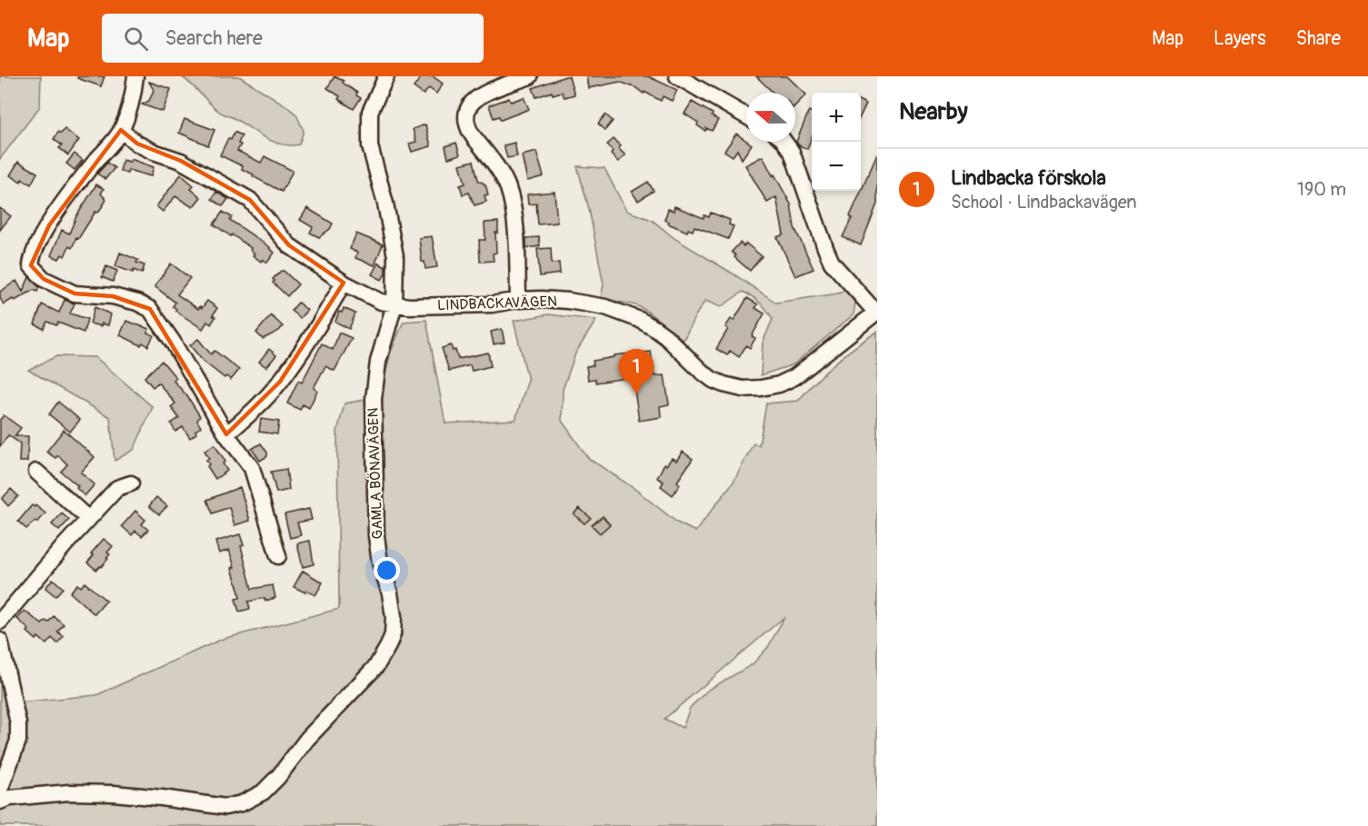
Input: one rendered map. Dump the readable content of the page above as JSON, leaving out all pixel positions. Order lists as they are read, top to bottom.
{
  "streets": {
    "street": ["LINDBACKAVÄGEN", "GAMLA BÖNAVÄGEN"]
  },
  "crossings": [
    ["LINDBACKAVÄGEN", "GAMLA BÖNAVÄGEN"]
  ],
  "north": "left",
  "page": {
    "header": "Map",
    "search": "Search here",
    "nav": ["Map", "Layers", "Share"],
    "heading": "Nearby",
    "map_buttons": ["+", "−"],
    "list": [
      {
        "mark": "1",
        "name": "Lindbacka förskola",
        "note": "School · Lindbackavägen",
        "value": "190 m"
      }
    ],
    "pins": "1"
  }
}
